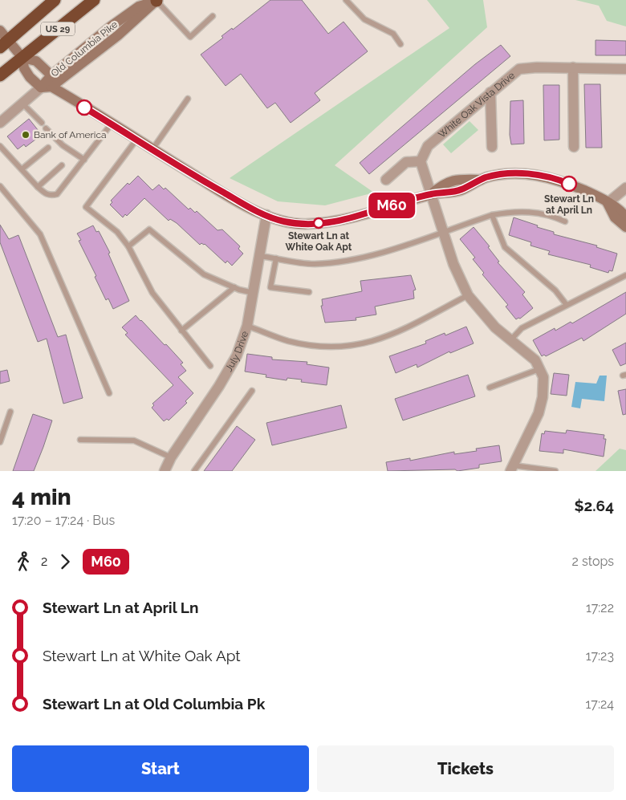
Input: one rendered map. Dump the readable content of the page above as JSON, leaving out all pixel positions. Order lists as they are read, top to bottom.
{
  "streets": {
    "highway": ["US 29"],
    "street": ["Old Columbia Pike", "White Oak Vista Drive", "July Drive"]
  },
  "places": ["Bank of America", "Stewart Ln at April Ln", "Stewart Ln at White Oak Apt"],
  "lines": ["bus line M60"],
  "page": {
    "on_map": "M60",
    "heading": ["4 min", "17:20 – 17:24 · Bus", "$2.64"],
    "legs": ["2", "M60", "2 stops"],
    "list": [
      {
        "name": "Stewart Ln at April Ln",
        "value": "17:22"
      },
      {
        "name": "Stewart Ln at White Oak Apt",
        "value": "17:23"
      },
      {
        "name": "Stewart Ln at Old Columbia Pk",
        "value": "17:24"
      }
    ],
    "buttons": ["Start", "Tickets"]
  }
}
